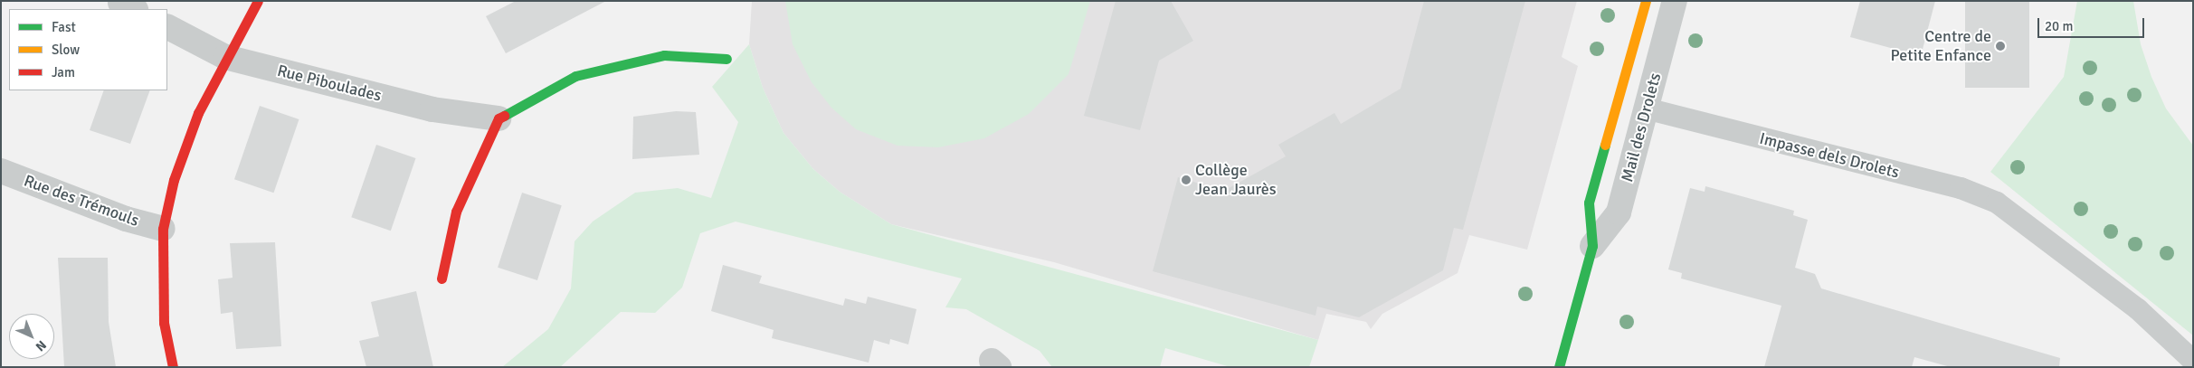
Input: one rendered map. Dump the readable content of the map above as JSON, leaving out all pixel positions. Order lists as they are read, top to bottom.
{
  "streets": {
    "street": ["Rue Piboulades", "Mail des Drolets", "Rue des Trémouls"],
    "lane": ["Impasse dels Drolets"]
  },
  "crossings": [
    ["Mail des Drolets", "Impasse dels Drolets"]
  ],
  "places": ["Centre de Petite Enfance", "Collège Jean Jaurès"],
  "legend": ["Fast", "Slow", "Jam"],
  "scale_bar": "20 m",
  "north": "bottom right"
}
